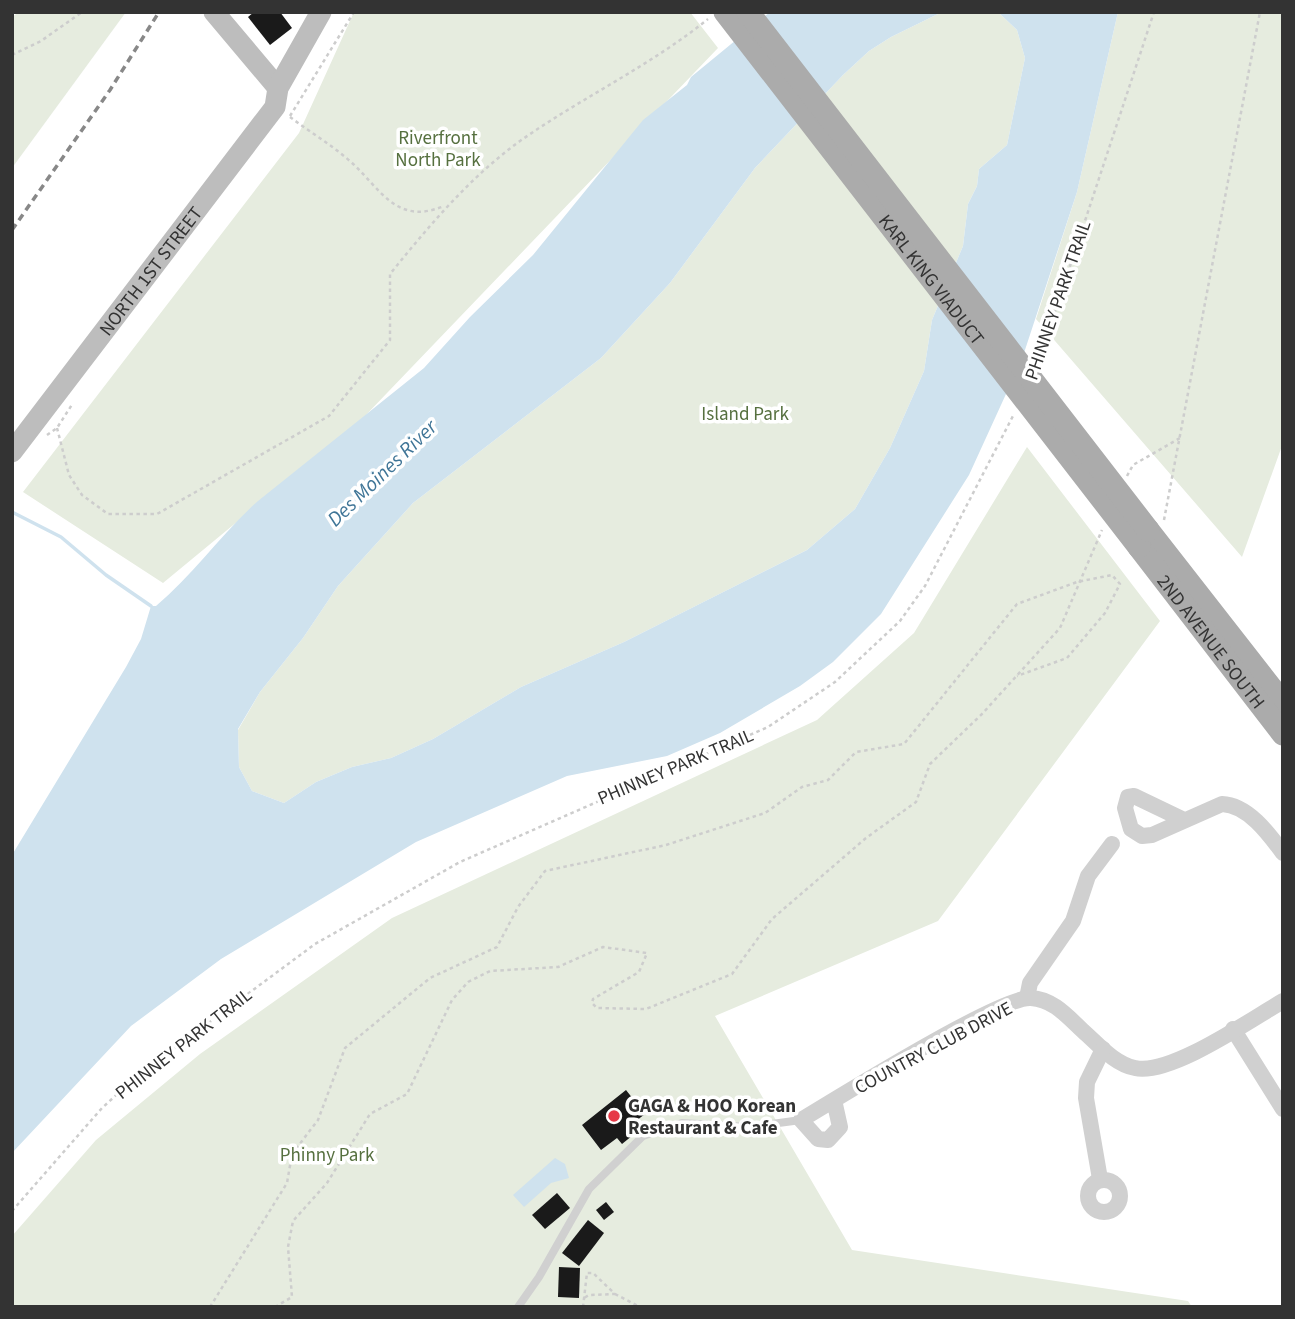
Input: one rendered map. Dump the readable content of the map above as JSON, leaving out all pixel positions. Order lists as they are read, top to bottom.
{
  "streets": {
    "main road": ["KARL KING VIADUCT", "2ND AVENUE SOUTH"],
    "street": ["NORTH 1ST STREET", "COUNTRY CLUB DRIVE"],
    "path": ["PHINNEY PARK TRAIL"]
  },
  "crossings": [
    ["KARL KING VIADUCT", "2ND AVENUE SOUTH"]
  ],
  "water": ["Des Moines River"],
  "parks": ["Riverfront North Park", "Island Park", "Phinny Park"],
  "places": ["GAGA & HOO Korean Restaurant & Cafe"]
}
